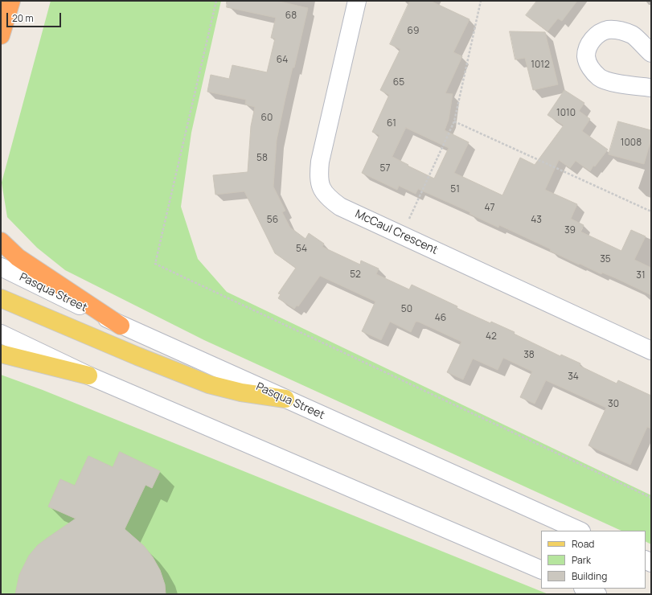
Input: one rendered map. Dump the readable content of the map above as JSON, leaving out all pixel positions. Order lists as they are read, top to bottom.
{
  "streets": {
    "main road": ["McCaul Crescent", "Pasqua Street"]
  },
  "house_numbers": [
    "68",
    "69",
    "64",
    "1012",
    "65",
    "1010",
    "60",
    "61",
    "1008",
    "58",
    "57",
    "51",
    "47",
    "56",
    "43",
    "39",
    "54",
    "35",
    "52",
    "31",
    "50",
    "46",
    "42",
    "38",
    "34",
    "30"
  ],
  "legend": ["Road", "Park", "Building"],
  "scale_bar": "20 m"
}
